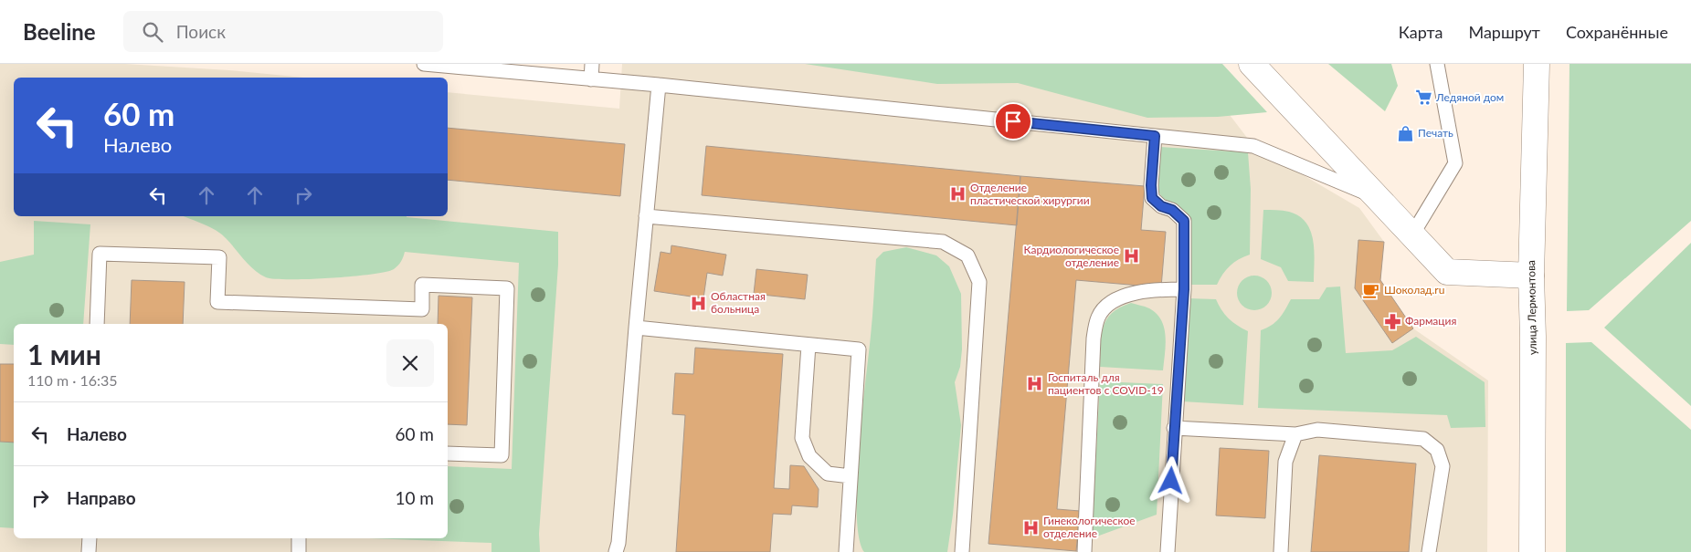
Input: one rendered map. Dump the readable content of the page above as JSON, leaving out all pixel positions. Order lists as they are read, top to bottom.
{
  "streets": {
    "main road": ["улица Лермонтова"]
  },
  "places": {
    "supermarket": ["Ледяной дом"],
    "shop": ["Печать"],
    "hospital": [
      "Отделение пластической хирургии",
      "Кардиологическое отделение",
      "Областная больница",
      "Госпиталь для пациентов с COVID-19",
      "Гинекологическое отделение"
    ],
    "cafe": ["Шоколад.ru"],
    "pharmacy": ["Фармация"]
  },
  "page": {
    "header": "Beeline",
    "search": "Поиск",
    "nav": ["Карта", "Маршрут", "Сохранённые"],
    "turn": ["60 m", "Налево"],
    "heading": ["1 мин", "110 m · 16:35"],
    "list": [
      {
        "name": "Налево",
        "value": "60 m"
      },
      {
        "name": "Направо",
        "value": "10 m"
      }
    ]
  }
}
